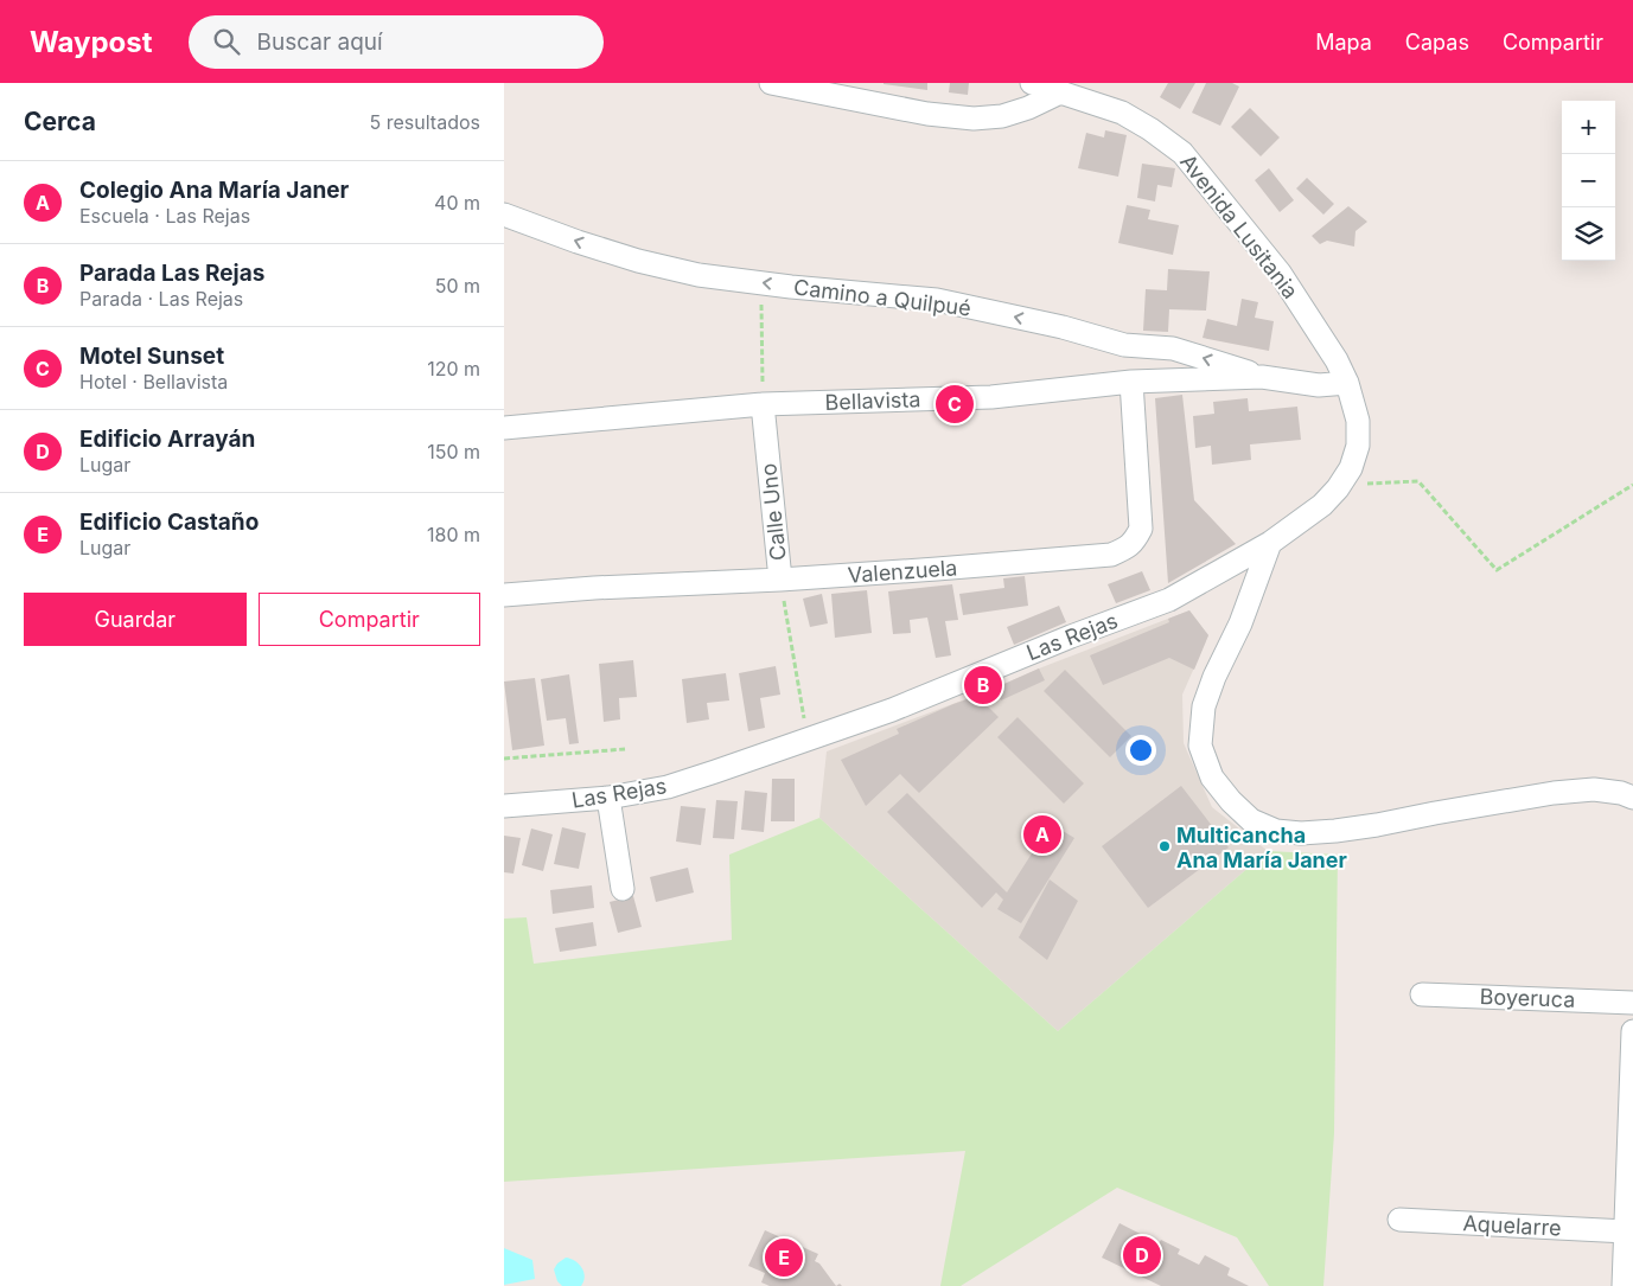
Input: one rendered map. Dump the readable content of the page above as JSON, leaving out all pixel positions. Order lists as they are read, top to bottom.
{
  "streets": {
    "street": [
      "Avenida Lusitania",
      "Camino a Quilpué",
      "Bellavista",
      "Calle Uno",
      "Valenzuela",
      "Las Rejas",
      "Boyeruca",
      "Aquelarre"
    ]
  },
  "crossings": [
    ["Avenida Lusitania", "Bellavista"],
    ["Avenida Lusitania", "Las Rejas"],
    ["Camino a Quilpué", "Bellavista"],
    ["Bellavista", "Calle Uno"],
    ["Bellavista", "Valenzuela"],
    ["Bellavista", "Las Rejas"],
    ["Calle Uno", "Valenzuela"],
    ["Calle Uno", "Las Rejas"]
  ],
  "places": ["Multicancha Ana María Janer"],
  "page": {
    "header": "Waypost",
    "search": "Buscar aquí",
    "nav": ["Mapa", "Capas", "Compartir"],
    "heading": ["Cerca", "5 resultados"],
    "map_buttons": ["+", "−"],
    "list": [
      {
        "mark": "A",
        "name": "Colegio Ana María Janer",
        "note": "Escuela · Las Rejas",
        "value": "40 m"
      },
      {
        "mark": "B",
        "name": "Parada Las Rejas",
        "note": "Parada · Las Rejas",
        "value": "50 m"
      },
      {
        "mark": "C",
        "name": "Motel Sunset",
        "note": "Hotel · Bellavista",
        "value": "120 m"
      },
      {
        "mark": "D",
        "name": "Edificio Arrayán",
        "note": "Lugar",
        "value": "150 m"
      },
      {
        "mark": "E",
        "name": "Edificio Castaño",
        "note": "Lugar",
        "value": "180 m"
      }
    ],
    "pins": [
      "C",
      "B",
      "A",
      "D",
      "E"
    ],
    "buttons": ["Guardar", "Compartir"]
  }
}
